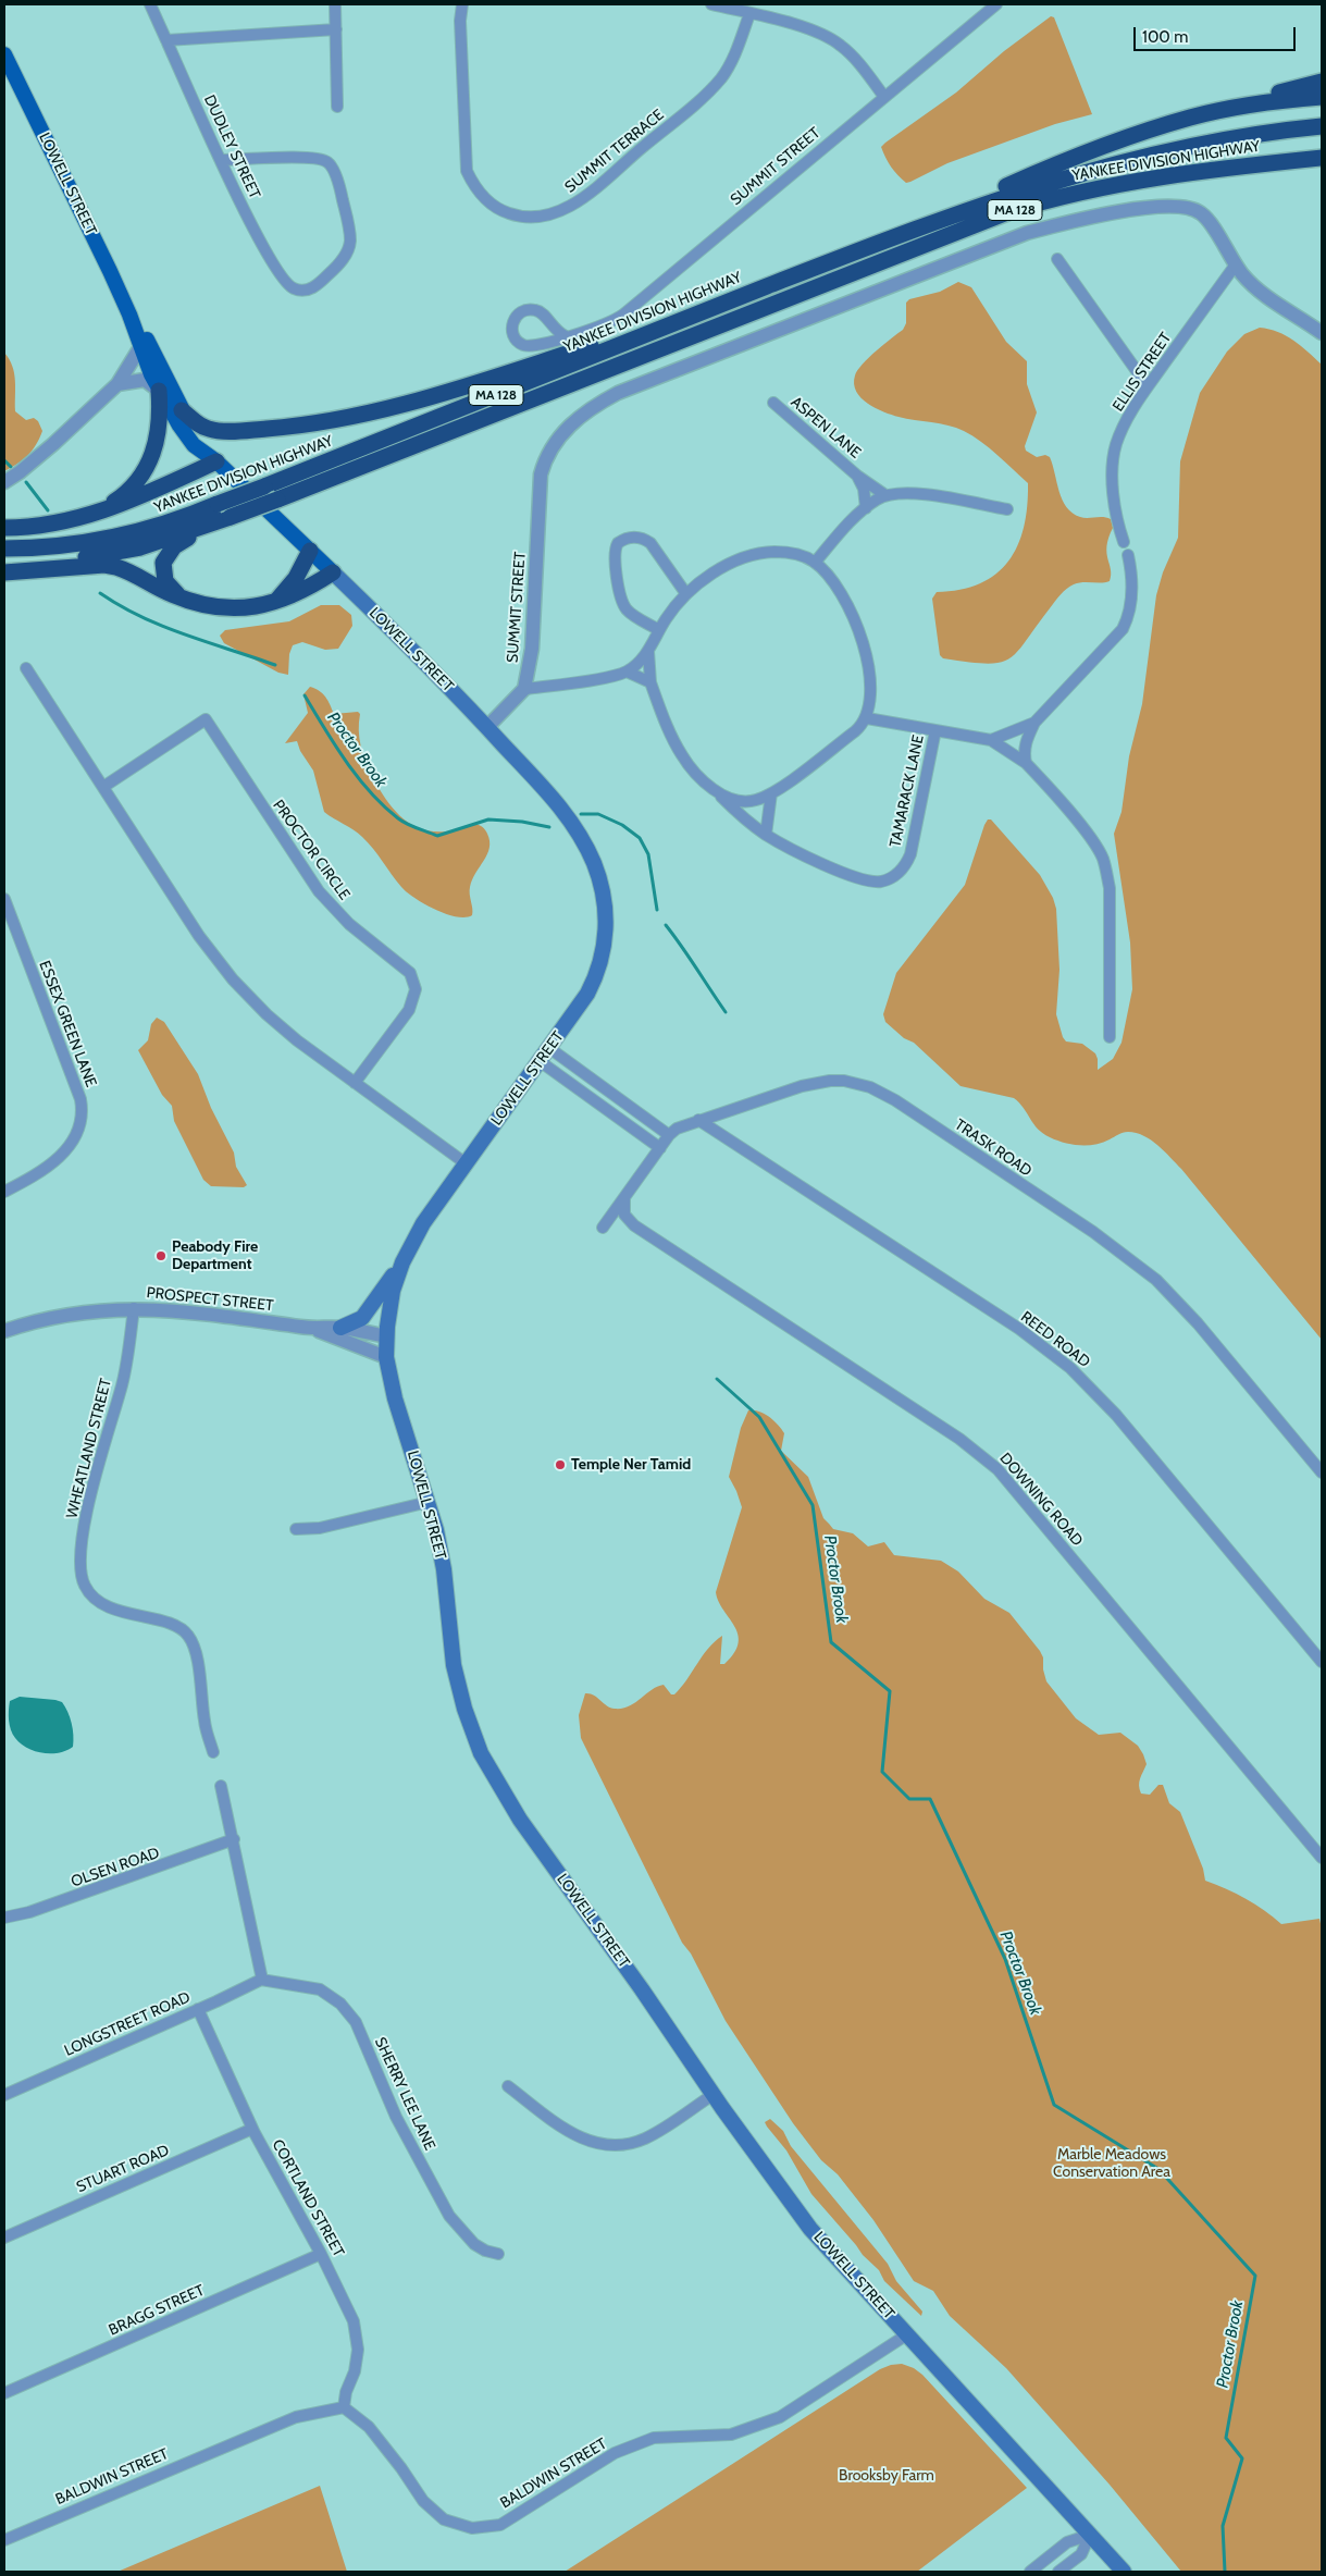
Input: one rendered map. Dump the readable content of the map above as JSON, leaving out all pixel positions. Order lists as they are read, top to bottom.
{
  "streets": {
    "highway": ["YANKEE DIVISION HIGHWAY", "MA 128"],
    "main road": ["LOWELL STREET"],
    "street": [
      "DUDLEY STREET",
      "SUMMIT TERRACE",
      "SUMMIT STREET",
      "ELLIS STREET",
      "ASPEN LANE",
      "TAMARACK LANE",
      "PROCTOR CIRCLE",
      "ESSEX GREEN LANE",
      "TRASK ROAD",
      "PROSPECT STREET",
      "REED ROAD",
      "WHEATLAND STREET",
      "DOWNING ROAD",
      "OLSEN ROAD",
      "LONGSTREET ROAD",
      "SHERRY LEE LANE",
      "STUART ROAD",
      "CORTLAND STREET",
      "BRAGG STREET",
      "BALDWIN STREET"
    ]
  },
  "crossings": [
    ["SUMMIT STREET", "ELLIS STREET"],
    ["LOWELL STREET", "PROSPECT STREET"],
    ["LOWELL STREET", "BALDWIN STREET"],
    ["TRASK ROAD", "REED ROAD"],
    ["TRASK ROAD", "DOWNING ROAD"],
    ["PROSPECT STREET", "WHEATLAND STREET"],
    ["LONGSTREET ROAD", "SHERRY LEE LANE"],
    ["LONGSTREET ROAD", "CORTLAND STREET"],
    ["STUART ROAD", "CORTLAND STREET"],
    ["CORTLAND STREET", "BRAGG STREET"],
    ["CORTLAND STREET", "BALDWIN STREET"]
  ],
  "water": ["Proctor Brook"],
  "parks": ["Marble Meadows Conservation Area", "Brooksby Farm"],
  "places": ["Peabody Fire Department", "Temple Ner Tamid"],
  "scale_bar": "100 m"
}
